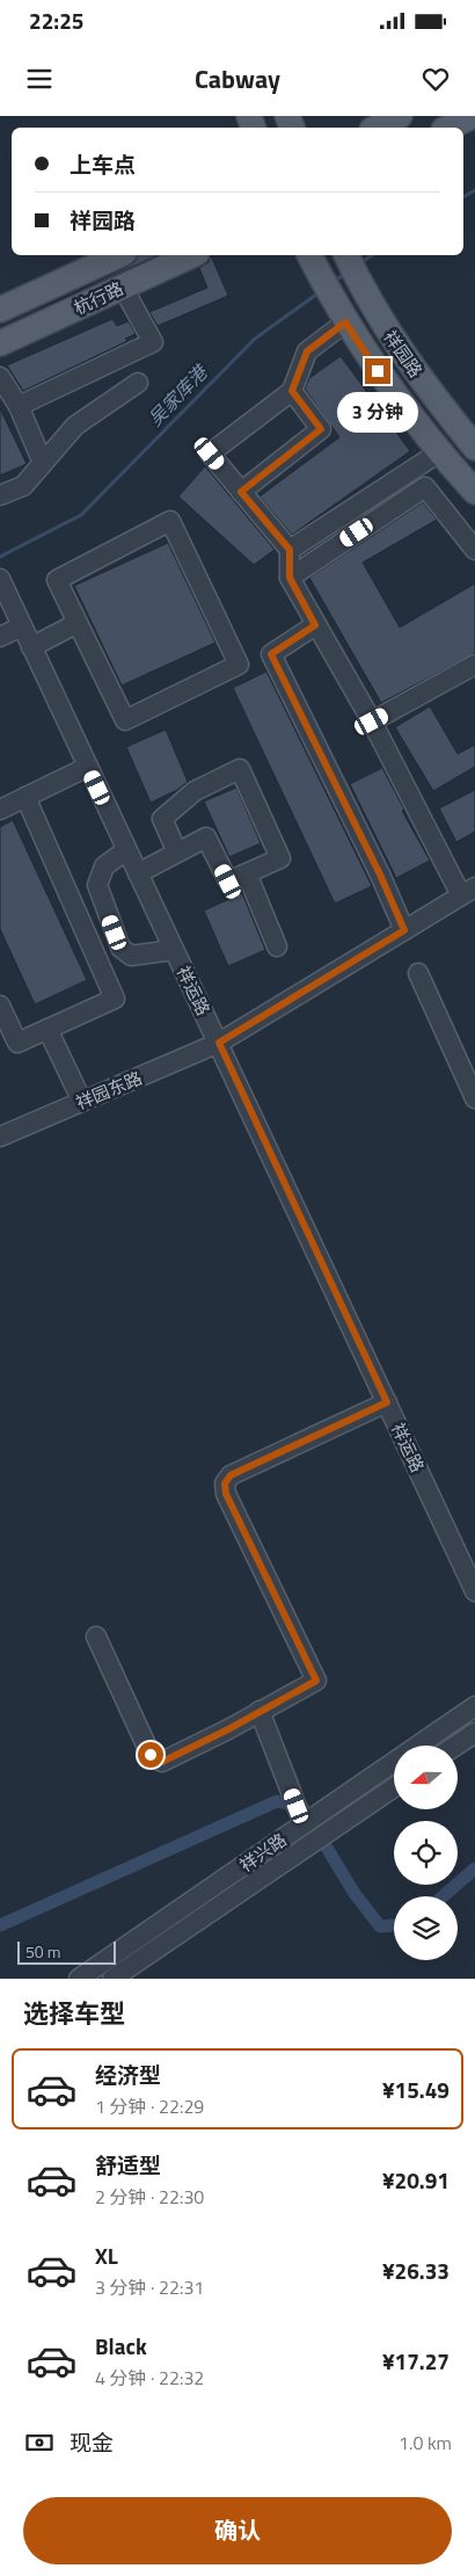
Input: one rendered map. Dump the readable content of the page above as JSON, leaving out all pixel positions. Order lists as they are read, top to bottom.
{
  "streets": {
    "main road": ["杭行路", "祥园路"],
    "street": ["祥运路", "祥园东路", "祥兴路"]
  },
  "crossings": [
    ["祥运路", "祥园东路"]
  ],
  "water": ["吴家库港"],
  "scale_bar": "50 m",
  "north": "left",
  "page": {
    "status": "22:25",
    "header": "Cabway",
    "banner": ["上车点", "祥园路"],
    "bubble": "3 分钟",
    "scale": "50 m",
    "heading": "选择车型",
    "list": [
      {
        "name": "经济型",
        "note": "1 分钟 · 22:29",
        "value": "¥15.49"
      },
      {
        "name": "舒适型",
        "note": "2 分钟 · 22:30",
        "value": "¥20.91"
      },
      {
        "name": "XL",
        "note": "3 分钟 · 22:31",
        "value": "¥26.33"
      },
      {
        "name": "Black",
        "note": "4 分钟 · 22:32",
        "value": "¥17.27"
      }
    ],
    "pay": ["现金", "1.0 km"],
    "buttons": "确认"
  }
}
